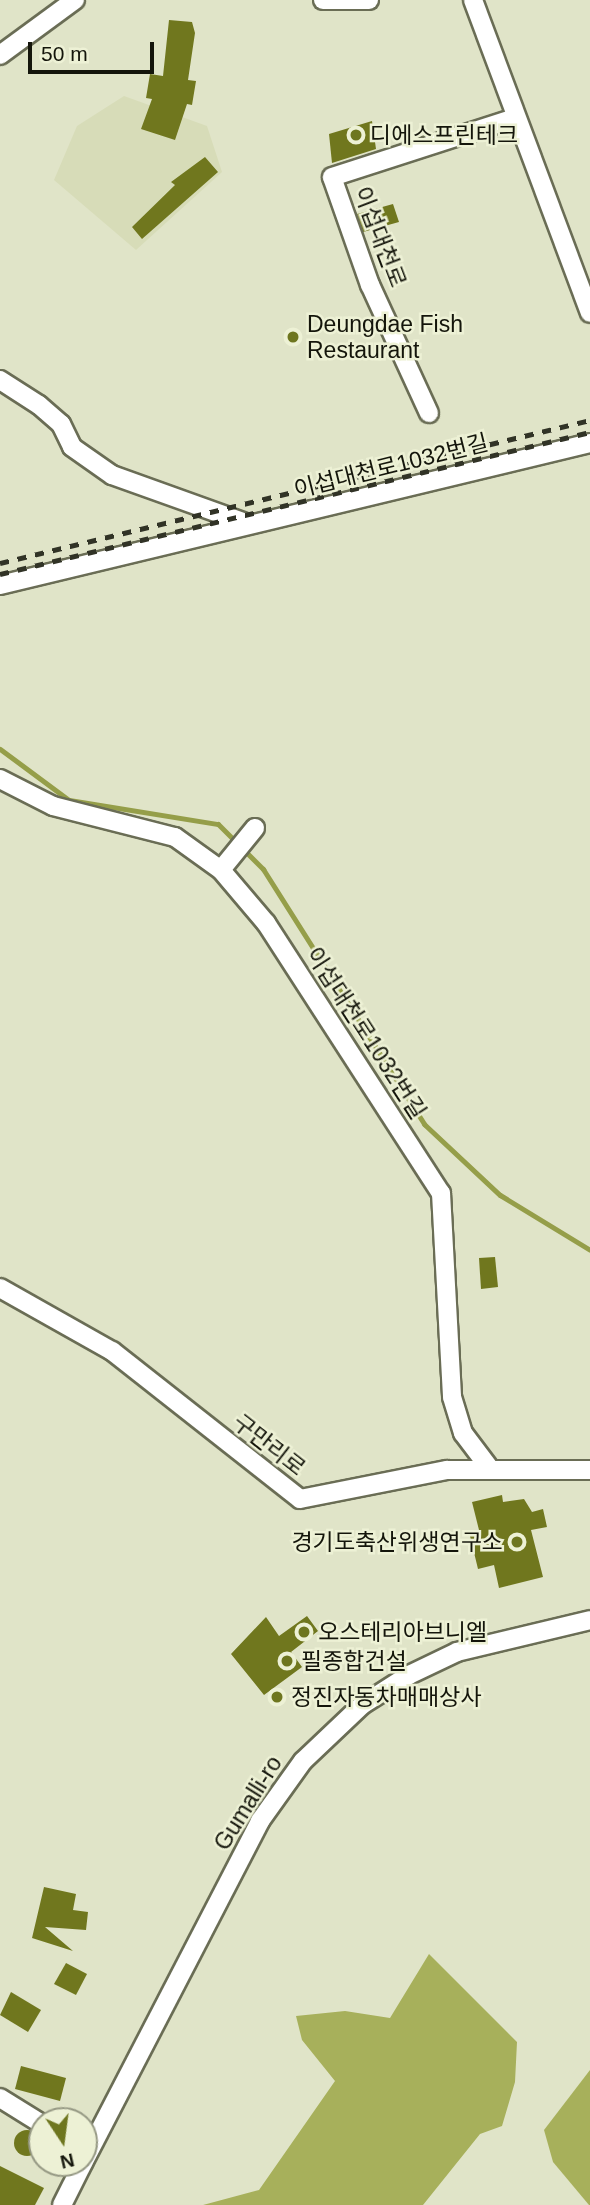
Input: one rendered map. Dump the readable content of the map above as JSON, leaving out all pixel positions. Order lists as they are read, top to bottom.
{
  "streets": {
    "street": [
      "이섭대천로",
      "이섭대천로1032번길",
      "구만리로",
      "Gumalli-ro"
    ]
  },
  "crossings": [
    ["이섭대천로1032번길", "구만리로"]
  ],
  "places": [
    "디에스프린테크",
    "Deungdae Fish Restaurant",
    "경기도축산위생연구소",
    "오스테리아브니엘",
    "필종합건설",
    "정진자동차매매상사"
  ],
  "scale_bar": "50 m",
  "north": "bottom"
}
